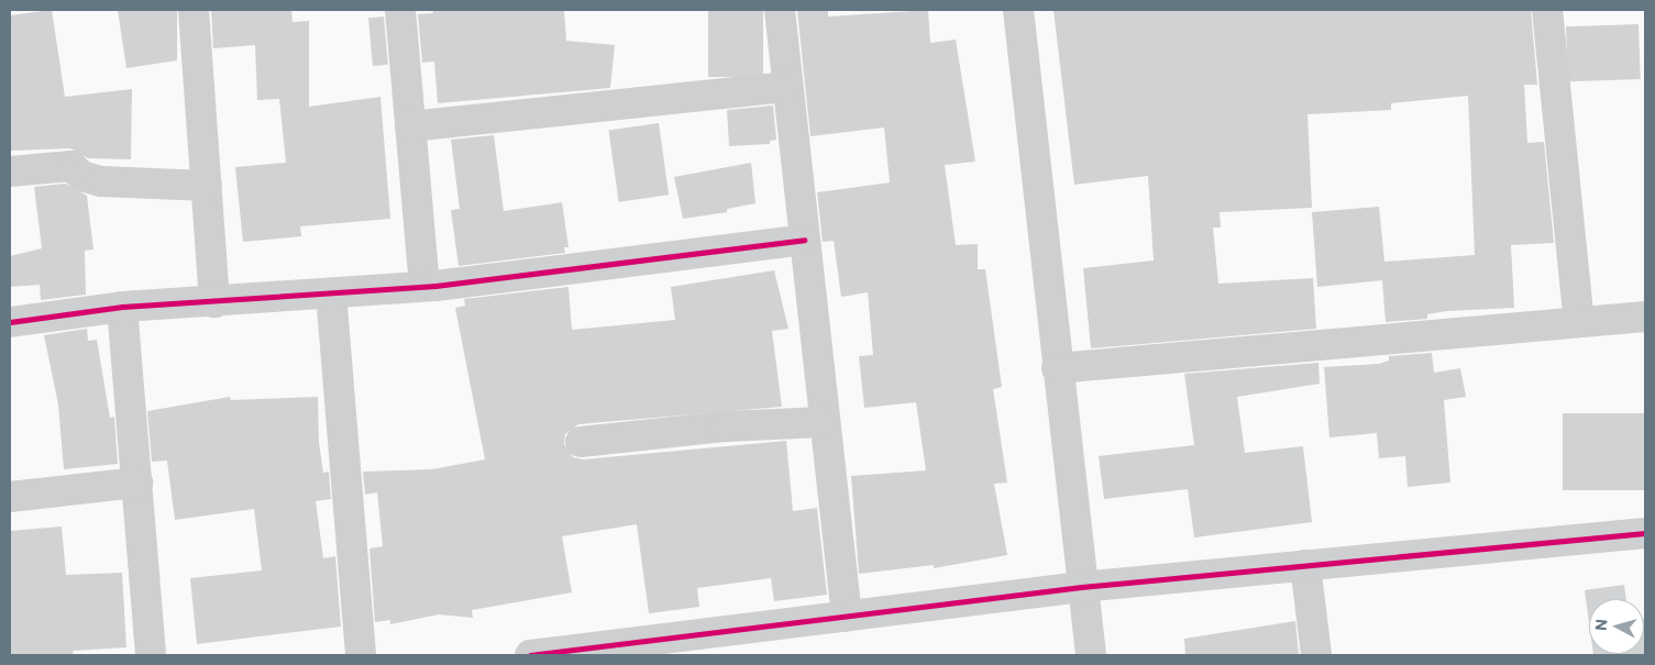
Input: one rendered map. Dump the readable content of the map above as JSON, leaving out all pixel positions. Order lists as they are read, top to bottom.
{
  "north": "left"
}
